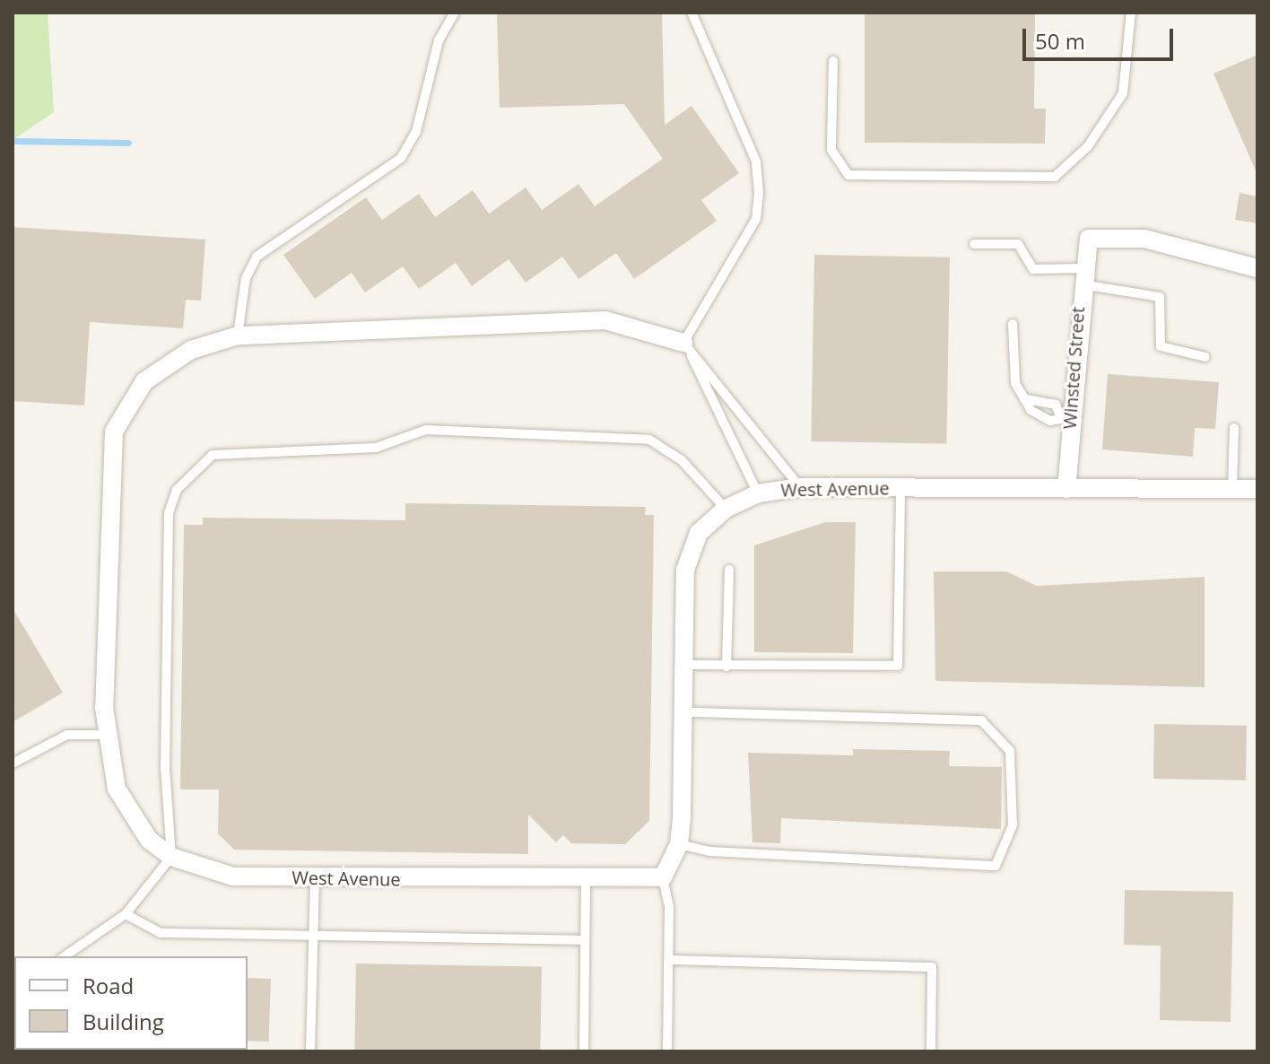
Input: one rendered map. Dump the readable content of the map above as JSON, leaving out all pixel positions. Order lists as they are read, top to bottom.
{
  "streets": {
    "street": ["Winsted Street", "West Avenue"]
  },
  "crossings": [
    ["Winsted Street", "West Avenue"]
  ],
  "legend": ["Road", "Building"],
  "scale_bar": "50 m"
}
